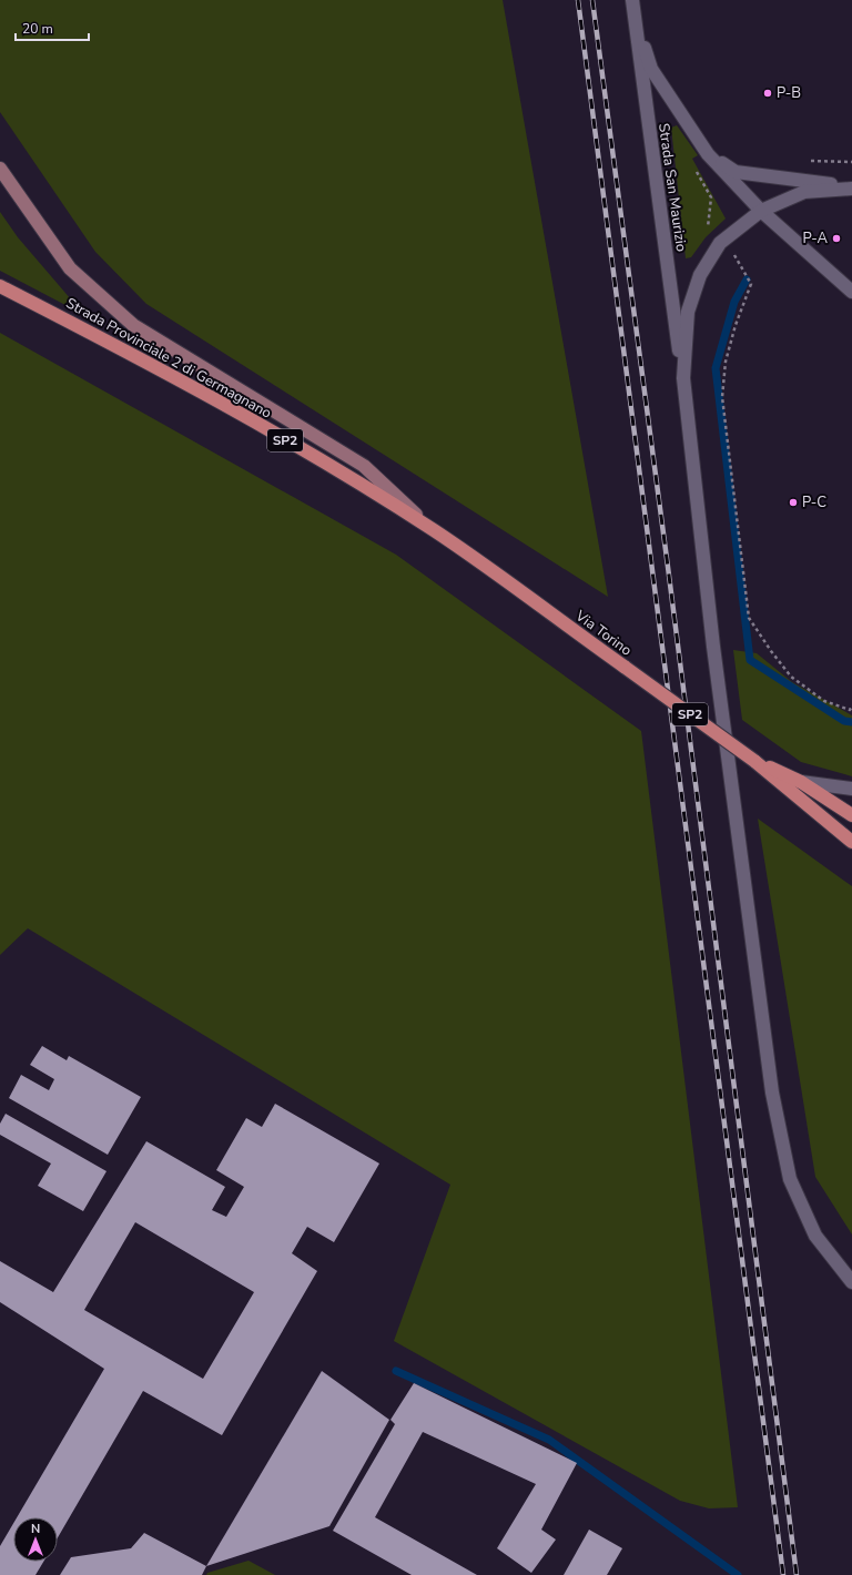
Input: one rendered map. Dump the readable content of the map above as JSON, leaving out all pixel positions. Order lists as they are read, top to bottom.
{
  "streets": {
    "main road": ["Strada Provinciale 2 di Germagnano", "SP2", "Via Torino"],
    "street": ["Strada San Maurizio"]
  },
  "crossings": [
    ["Strada Provinciale 2 di Germagnano", "Via Torino"]
  ],
  "places": ["P-B", "P-A", "P-C"],
  "scale_bar": "20 m",
  "north": "top"
}
